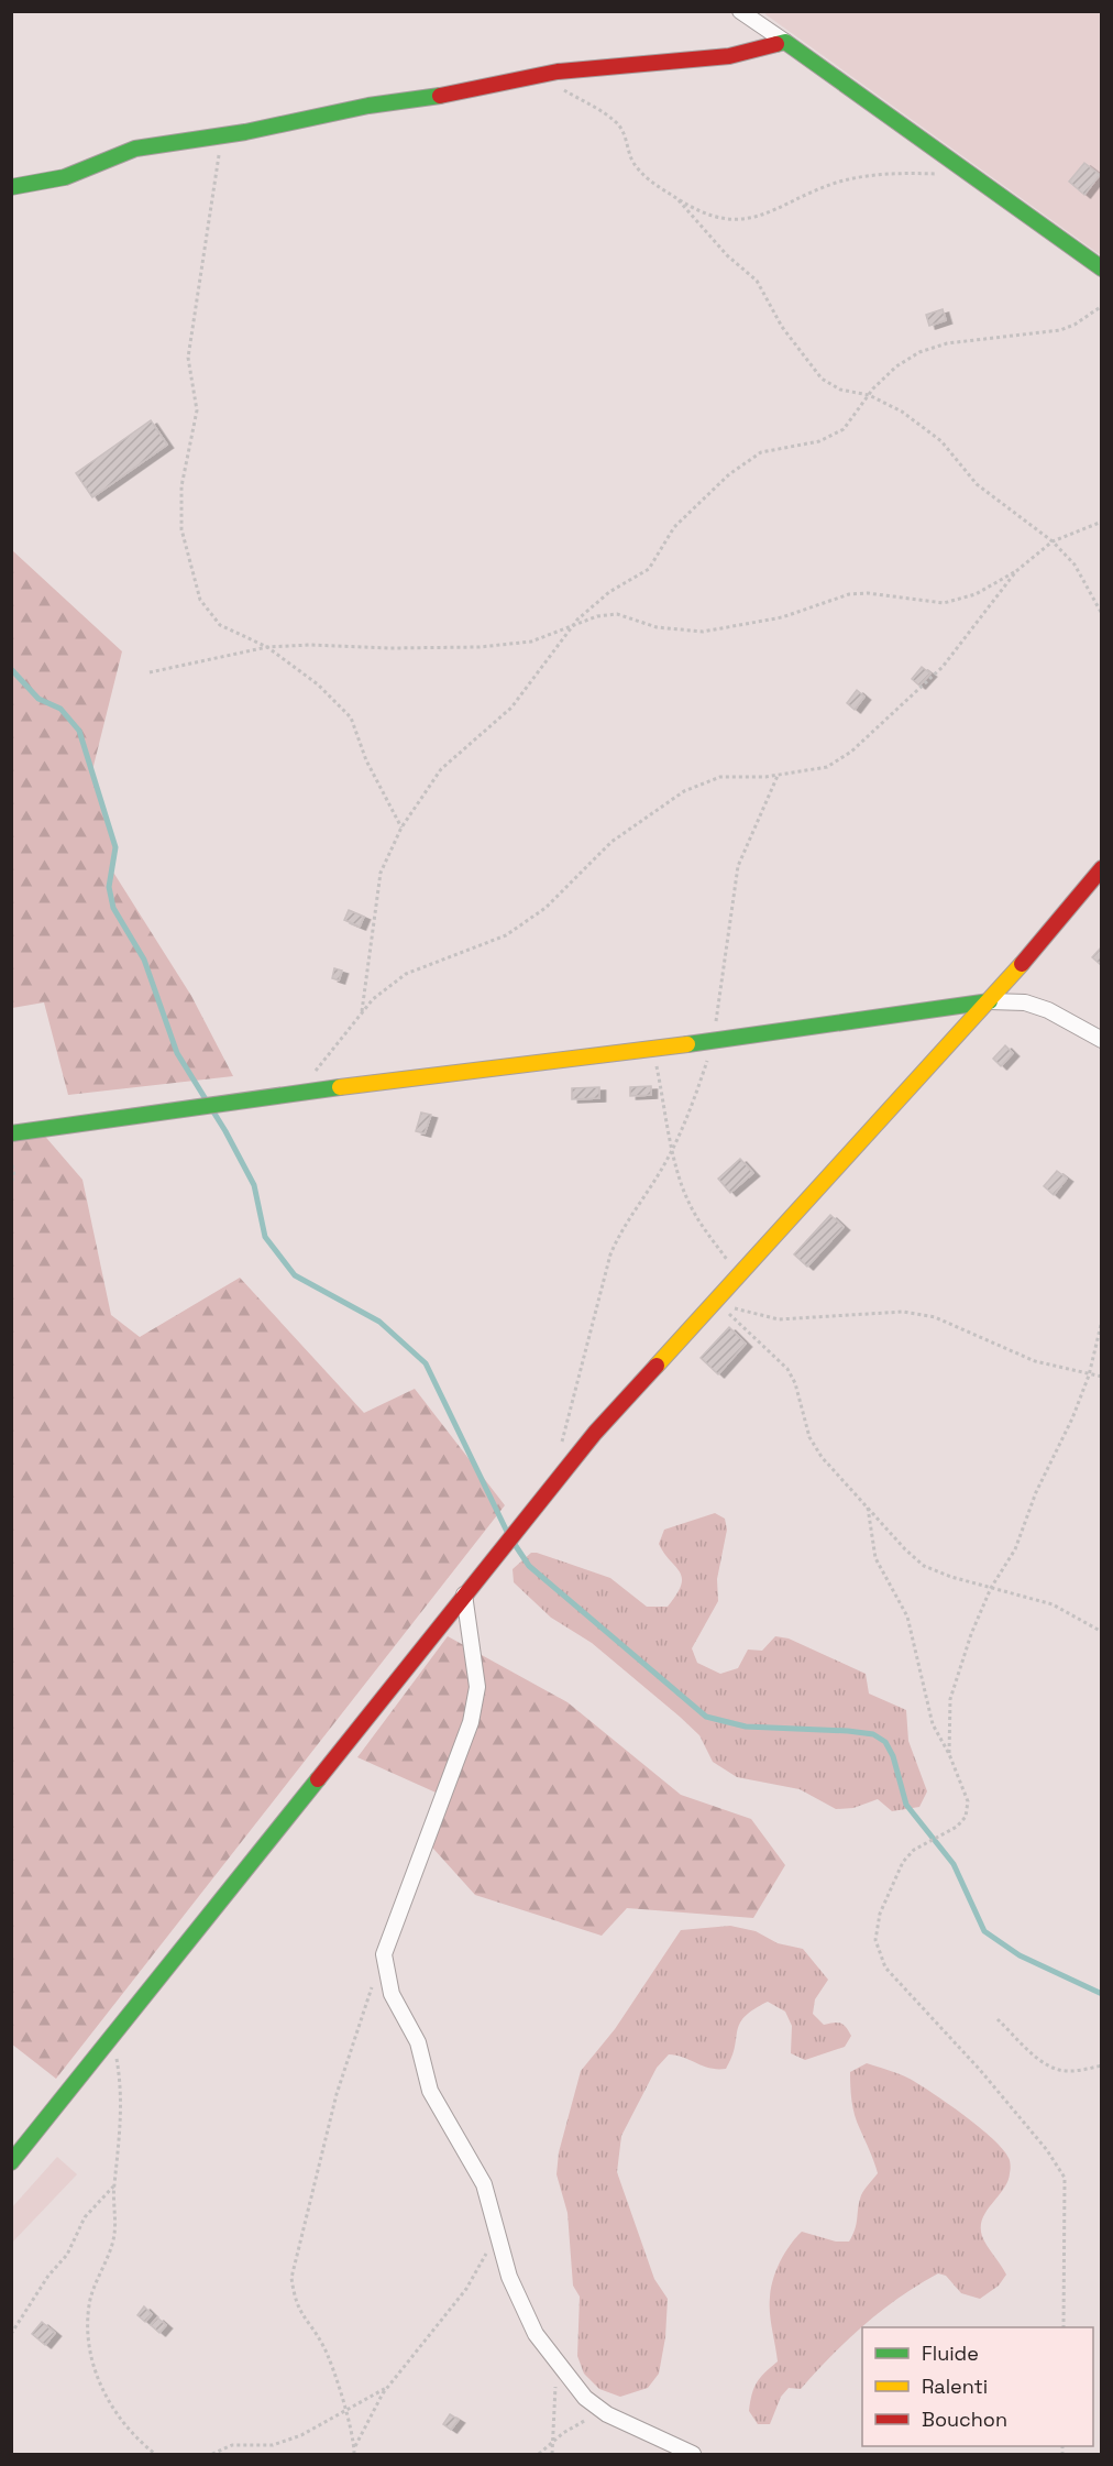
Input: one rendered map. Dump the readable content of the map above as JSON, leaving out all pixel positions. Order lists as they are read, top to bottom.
{
  "legend": ["Fluide", "Ralenti", "Bouchon"]
}
